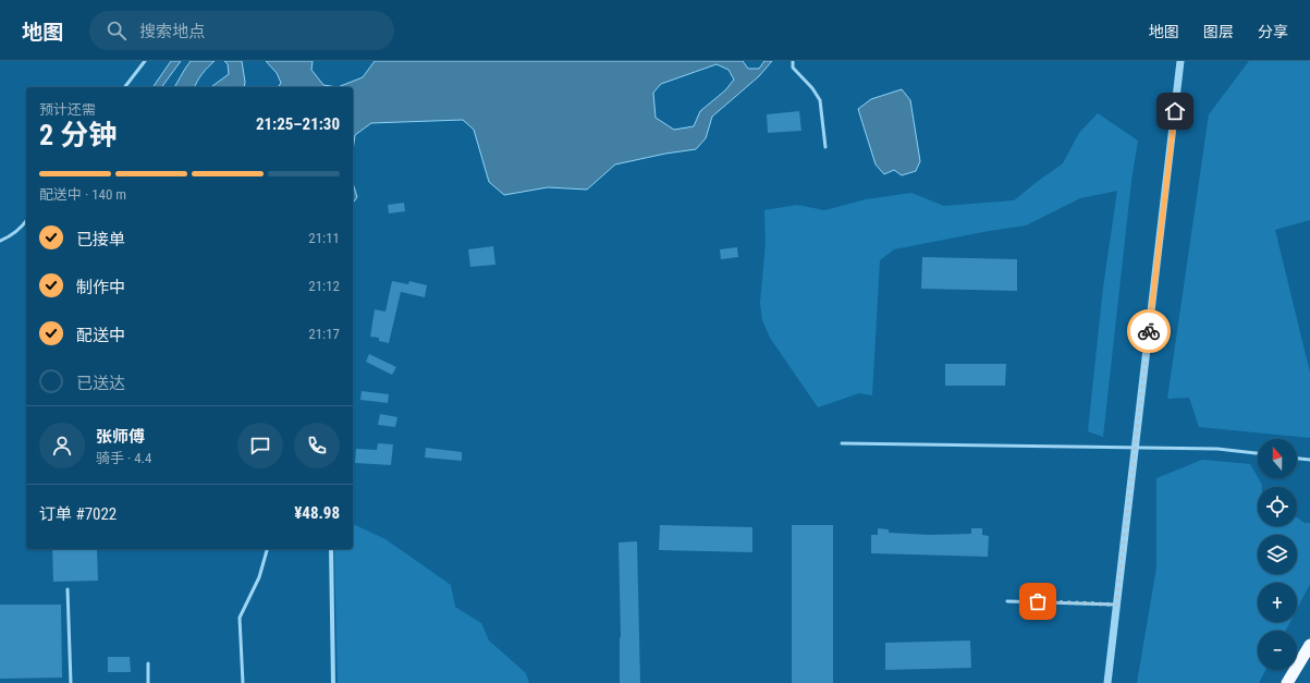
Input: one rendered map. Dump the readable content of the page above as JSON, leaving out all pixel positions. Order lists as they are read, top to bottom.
{
  "north": "top",
  "page": {
    "header": "地图",
    "search": "搜索地点",
    "nav": ["地图", "图层", "分享"],
    "heading": ["2 分钟", "预计还需", "21:25–21:30"],
    "panel": [
      "张师傅",
      "骑手 · 4.4",
      "订单 #7022",
      "¥48.98"
    ],
    "bar": "配送中 · 140 m",
    "list": [
      ["已接单", "21:11"],
      ["制作中", "21:12"],
      ["配送中", "21:17"],
      "已送达"
    ],
    "map_buttons": ["+", "−"]
  }
}
